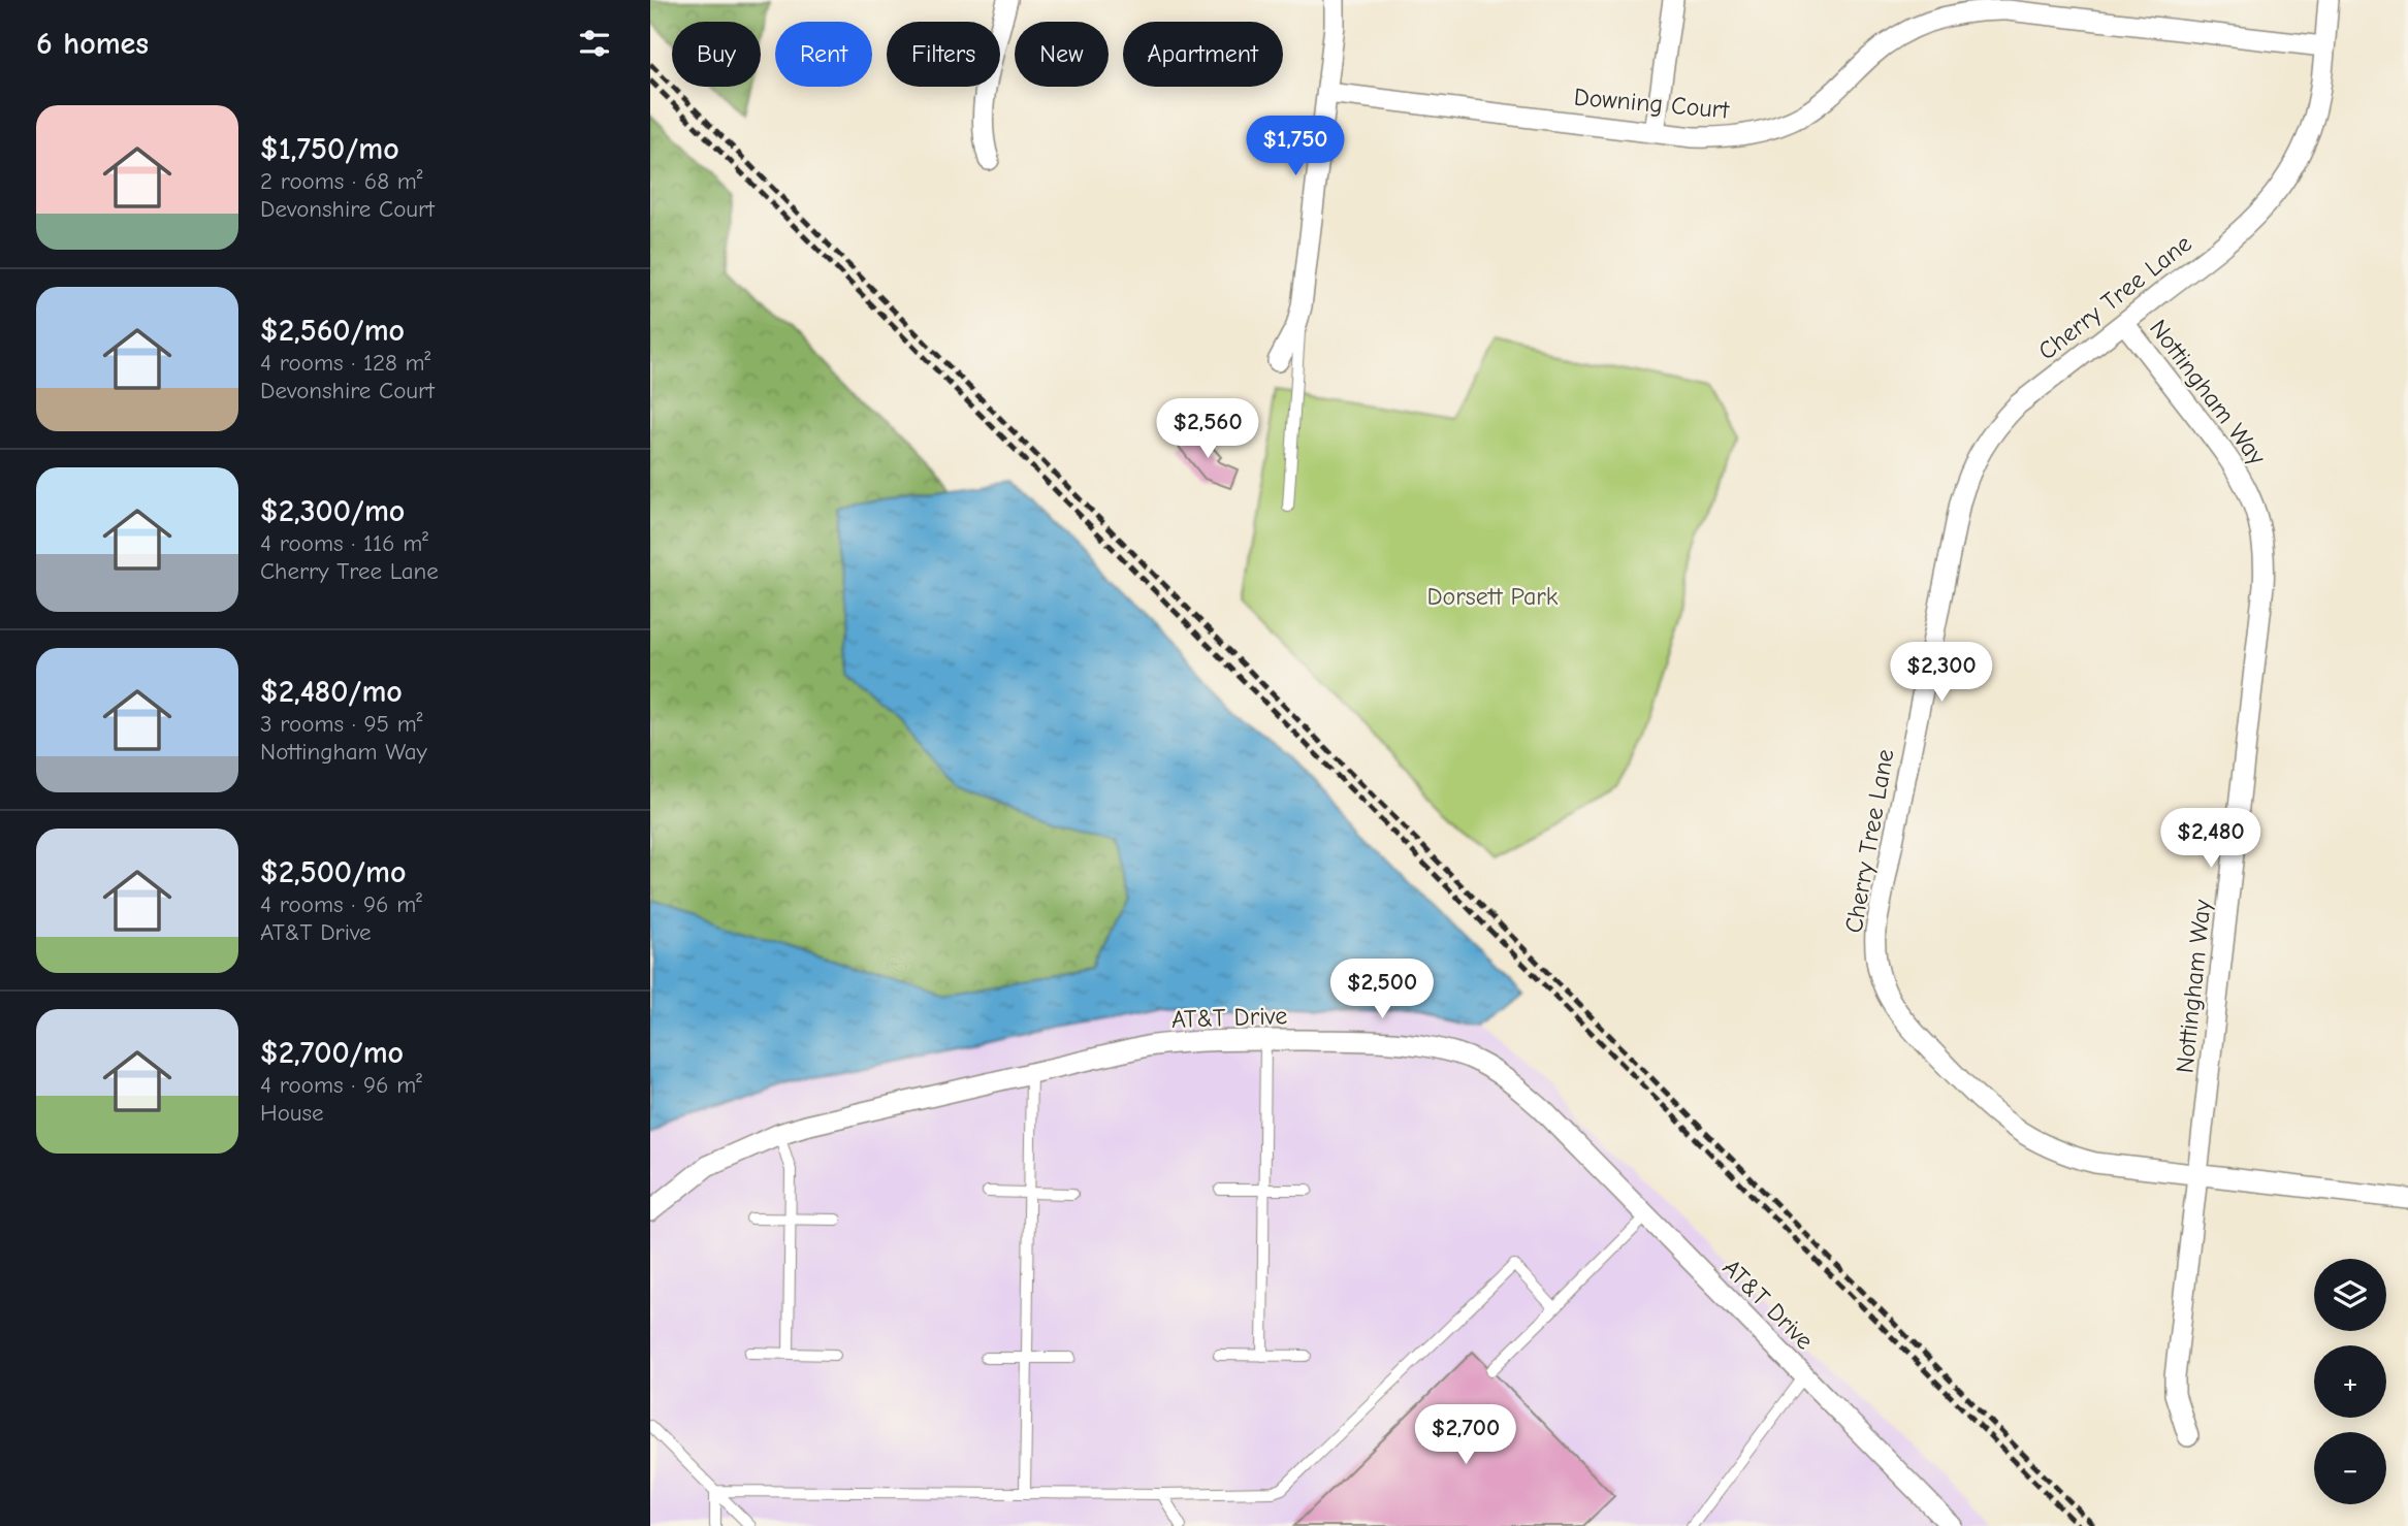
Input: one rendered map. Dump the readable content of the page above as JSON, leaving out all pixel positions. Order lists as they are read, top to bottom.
{
  "streets": {
    "street": [
      "Downing Court",
      "Cherry Tree Lane",
      "Nottingham Way",
      "AT&T Drive"
    ]
  },
  "crossings": [
    ["Downing Court", "Cherry Tree Lane"],
    ["Cherry Tree Lane", "Nottingham Way"]
  ],
  "parks": ["Dorsett Park"],
  "page": {
    "heading": "6 homes",
    "chip": [
      "Buy",
      "Rent",
      "Filters",
      "New",
      "Apartment"
    ],
    "list": [
      {
        "name": "$1,750/mo",
        "note": "2 rooms · 68 m² · Devonshire Court"
      },
      {
        "name": "$2,560/mo",
        "note": "4 rooms · 128 m² · Devonshire Court"
      },
      {
        "name": "$2,300/mo",
        "note": "4 rooms · 116 m² · Cherry Tree Lane"
      },
      {
        "name": "$2,480/mo",
        "note": "3 rooms · 95 m² · Nottingham Way"
      },
      {
        "name": "$2,500/mo",
        "note": "4 rooms · 96 m² · AT&T Drive"
      },
      {
        "name": "$2,700/mo",
        "note": "4 rooms · 96 m² · House"
      }
    ],
    "price": [
      "$1,750",
      "$2,560",
      "$2,300",
      "$2,480",
      "$2,500",
      "$2,700"
    ],
    "map_buttons": ["+", "−"]
  }
}
